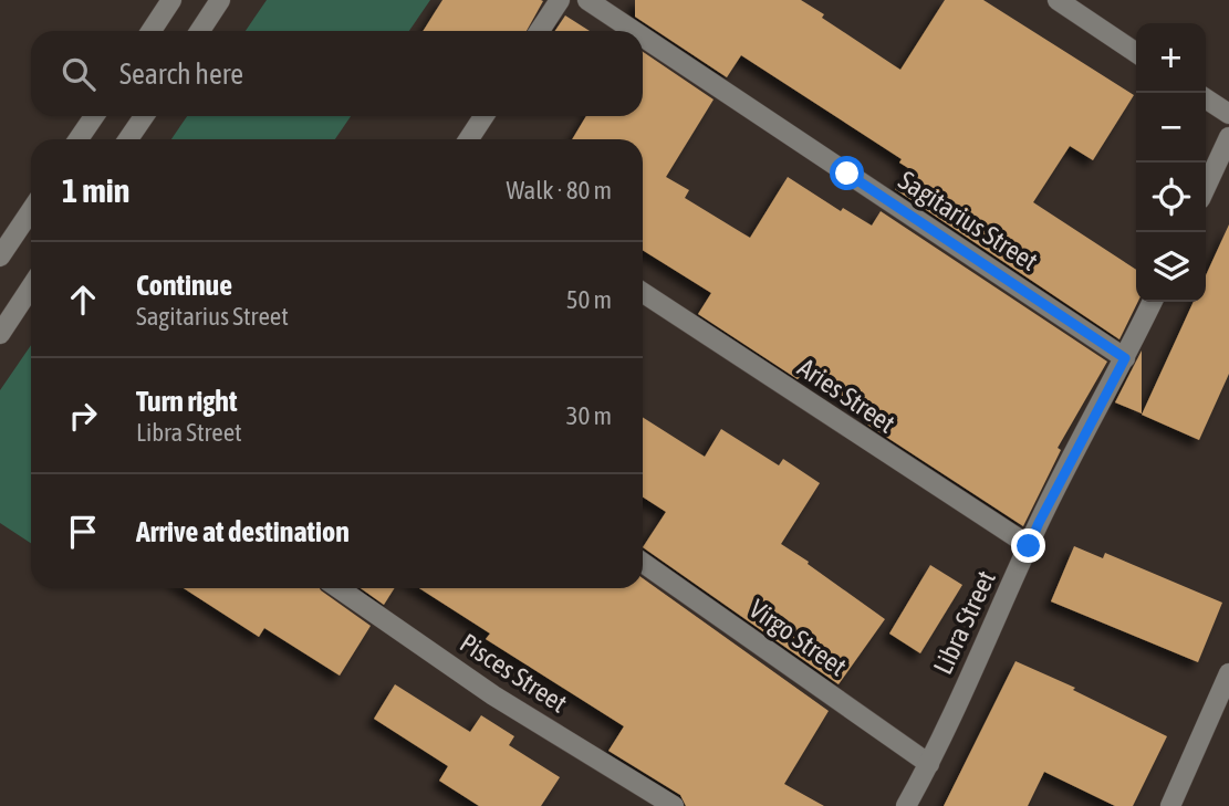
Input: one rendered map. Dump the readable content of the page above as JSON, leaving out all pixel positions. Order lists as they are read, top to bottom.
{
  "streets": {
    "street": [
      "Sagitarius Street",
      "Aries Street",
      "Libra Street",
      "Virgo Street",
      "Pisces Street"
    ]
  },
  "crossings": [
    ["Sagitarius Street", "Libra Street"],
    ["Aries Street", "Libra Street"],
    ["Libra Street", "Virgo Street"]
  ],
  "page": {
    "map_buttons": ["+", "−"],
    "search": "Search here",
    "heading": ["1 min", "Walk · 80 m"],
    "list": [
      ["Continue", "Sagitarius Street", "50 m"],
      ["Turn right", "Libra Street", "30 m"],
      "Arrive at destination"
    ]
  }
}
